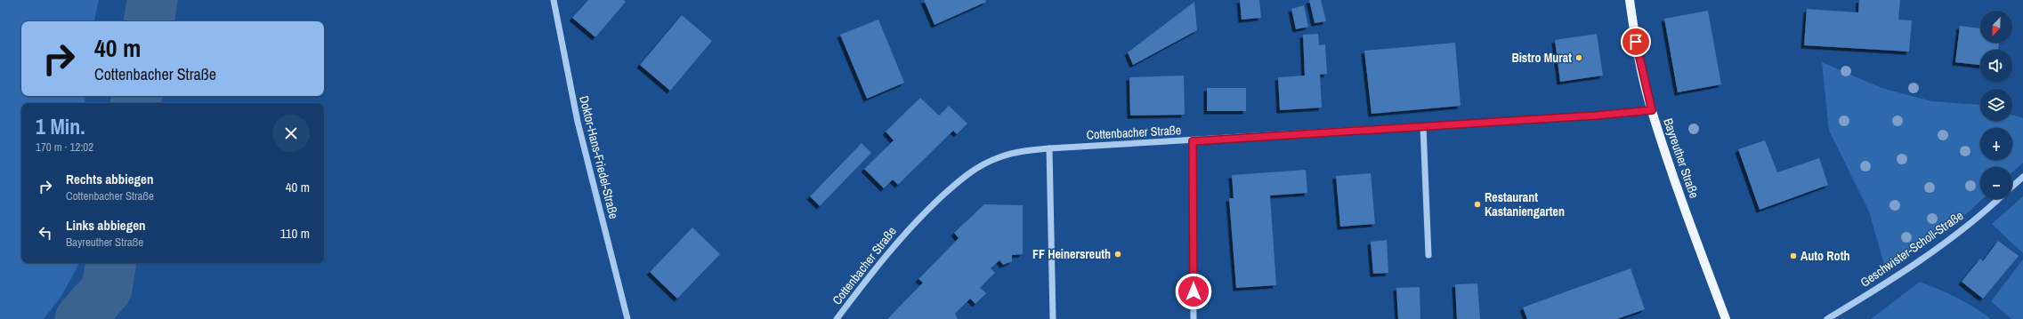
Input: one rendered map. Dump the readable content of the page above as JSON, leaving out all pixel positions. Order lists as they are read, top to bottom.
{
  "streets": {
    "main road": ["Bayreuther Straße"],
    "street": ["Cottenbacher Straße", "Doktor-Hans-Friedel-Straße", "Geschwister-Scholl-Straße"]
  },
  "crossings": [
    ["Cottenbacher Straße", "Bayreuther Straße"]
  ],
  "places": [
    "Bistro Murat",
    "Restaurant Kastaniengarten",
    "FF Heinersreuth",
    "Auto Roth"
  ],
  "north": "bottom left",
  "page": {
    "map_buttons": ["+", "−"],
    "turn": ["40 m", "Cottenbacher Straße"],
    "heading": ["1 Min.", "170 m · 12:02"],
    "list": [
      {
        "name": "Rechts abbiegen",
        "note": "Cottenbacher Straße",
        "value": "40 m"
      },
      {
        "name": "Links abbiegen",
        "note": "Bayreuther Straße",
        "value": "110 m"
      }
    ]
  }
}
